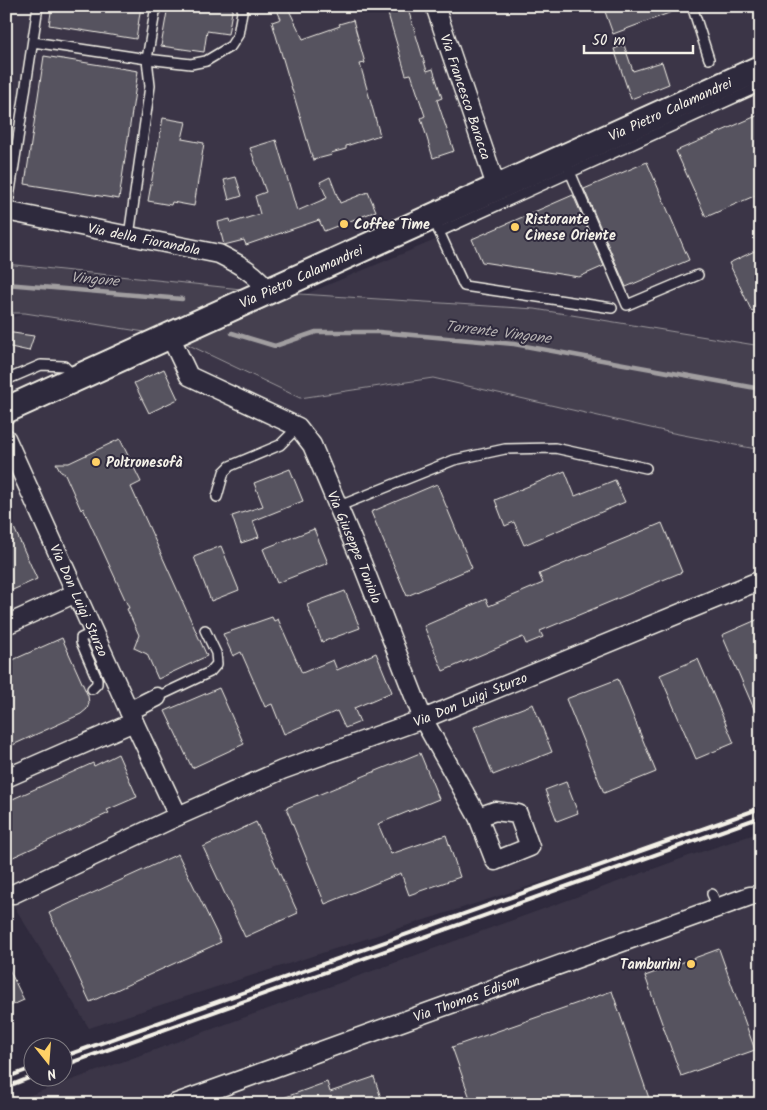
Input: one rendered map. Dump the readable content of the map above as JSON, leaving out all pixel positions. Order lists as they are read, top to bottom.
{
  "streets": {
    "main road": ["Via Pietro Calamandrei"],
    "street": [
      "Via Francesco Baracca",
      "Via della Fiorandola",
      "Via Giuseppe Toniolo",
      "Via Don Luigi Sturzo",
      "Via Thomas Edison"
    ]
  },
  "crossings": [
    ["Via Francesco Baracca", "Via Pietro Calamandrei"],
    ["Via Pietro Calamandrei", "Via della Fiorandola"],
    ["Via Pietro Calamandrei", "Via Giuseppe Toniolo"],
    ["Via Giuseppe Toniolo", "Via Don Luigi Sturzo"]
  ],
  "water": ["Vingone", "Torrente Vingone"],
  "places": [
    "Coffee Time",
    "Ristorante Cinese Oriente",
    "Poltronesofà",
    "Tamburini"
  ],
  "scale_bar": "50 m",
  "north": "bottom"
}
